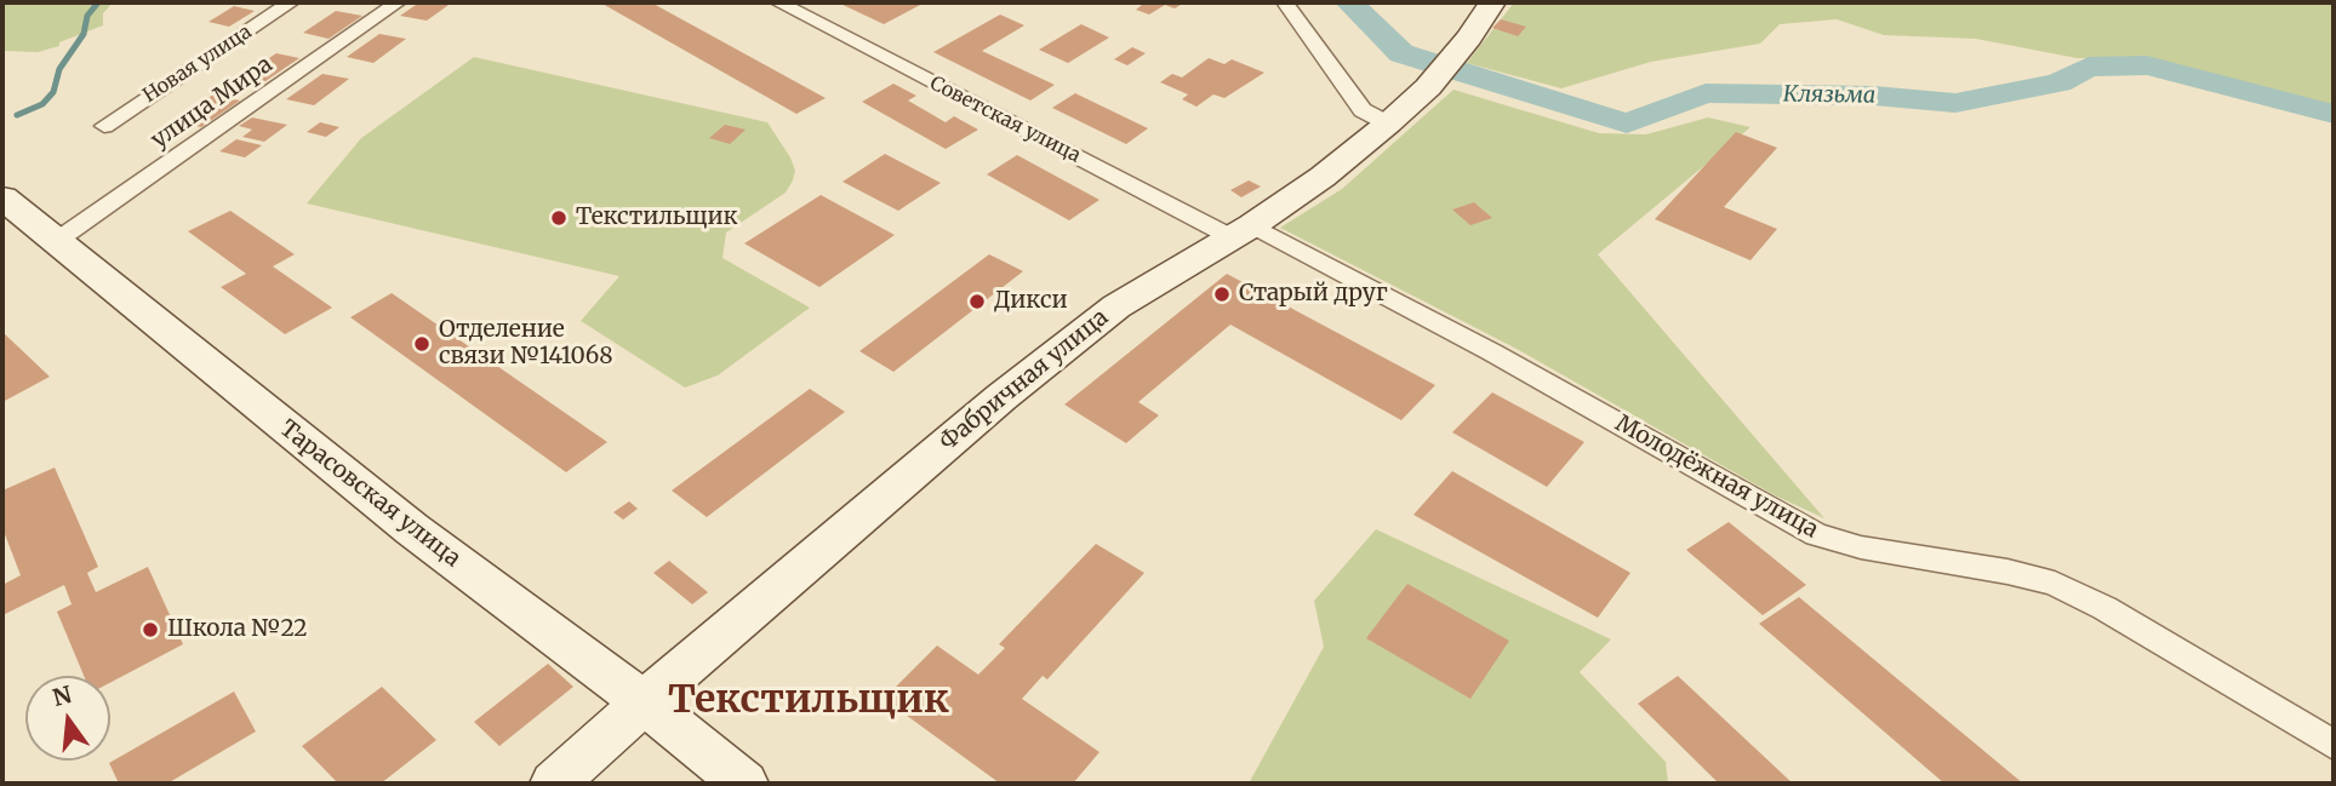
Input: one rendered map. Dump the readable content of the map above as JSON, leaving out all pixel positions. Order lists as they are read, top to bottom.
{
  "streets": {
    "street": [
      "Новая улица",
      "улица Мира",
      "Советская улица",
      "Фабричная улица",
      "Молодёжная улица",
      "Тарасовская улица"
    ]
  },
  "crossings": [
    ["улица Мира", "Тарасовская улица"],
    ["Советская улица", "Фабричная улица"],
    ["Советская улица", "Молодёжная улица"],
    ["Фабричная улица", "Молодёжная улица"],
    ["Фабричная улица", "Тарасовская улица"]
  ],
  "districts": ["Текстильщик"],
  "water": ["Клязьма"],
  "places": [
    "Текстильщик",
    "Старый друг",
    "Дикси",
    "Отделение связи №141068",
    "Школа №22"
  ],
  "north": "top"
}
